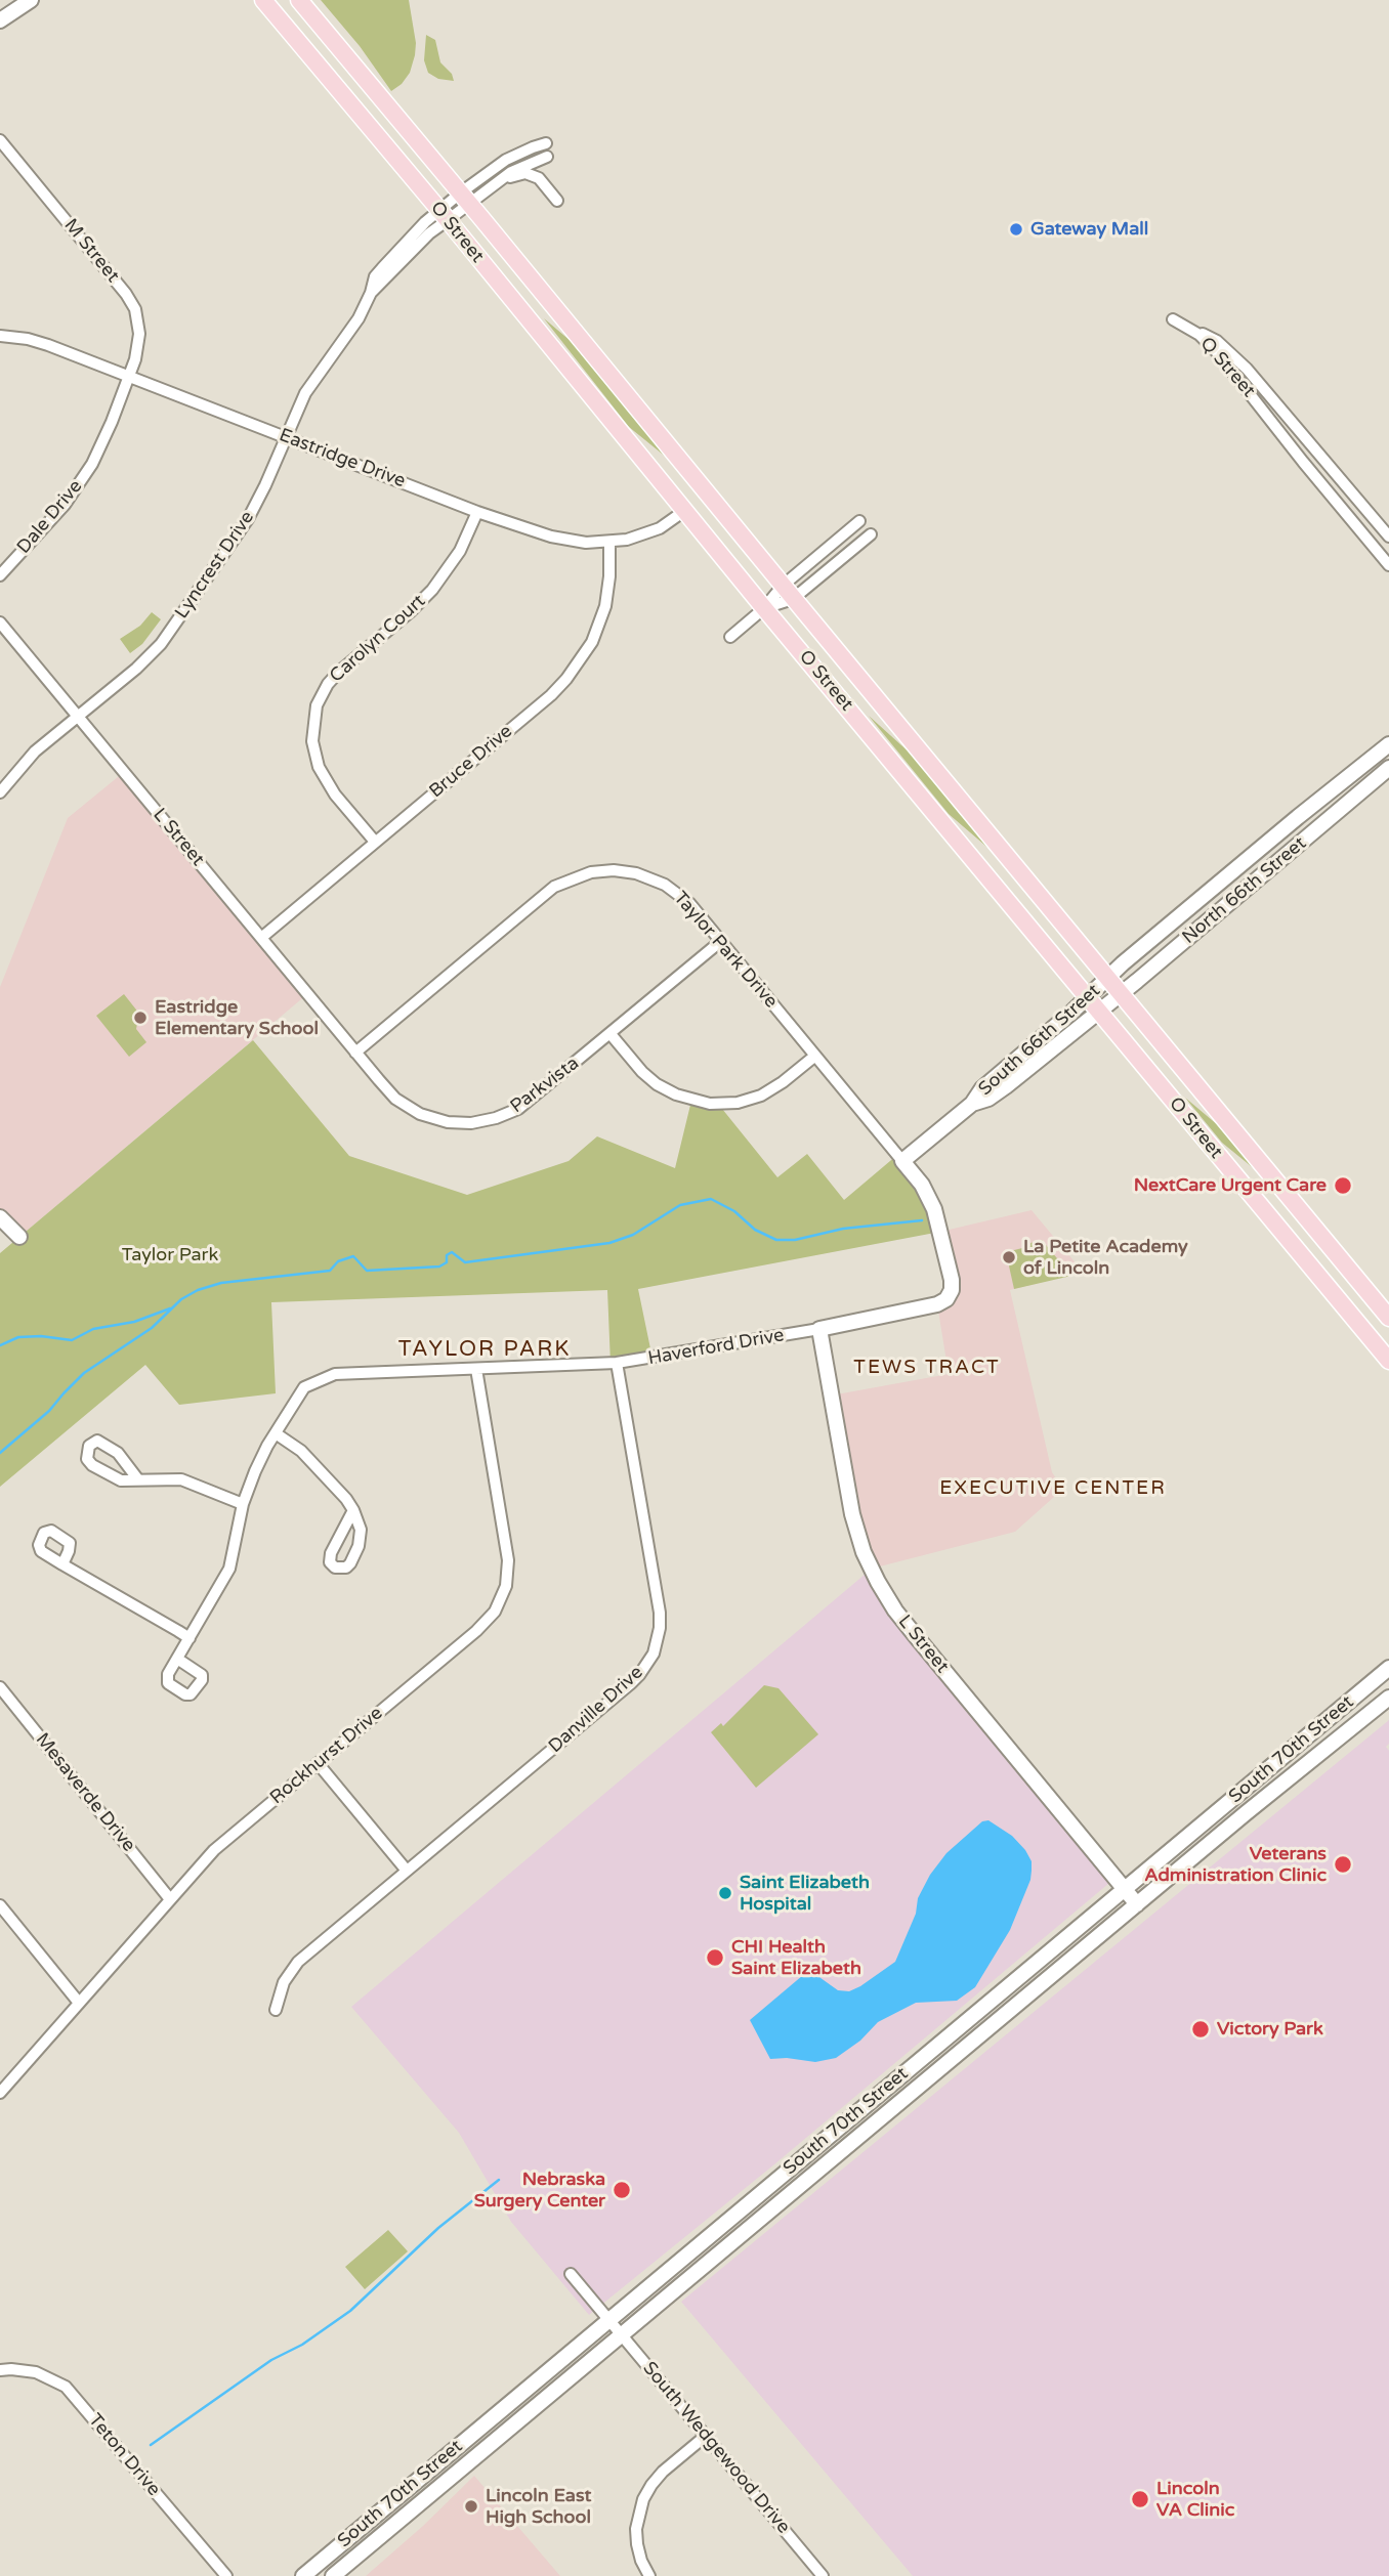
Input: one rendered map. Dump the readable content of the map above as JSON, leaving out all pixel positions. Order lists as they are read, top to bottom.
{
  "streets": {
    "main road": [
      "O Street",
      "L Street",
      "North 66th Street",
      "Taylor Park Drive",
      "South 66th Street",
      "Haverford Drive",
      "South 70th Street"
    ],
    "street": [
      "M Street",
      "Q Street",
      "Eastridge Drive",
      "Dale Drive",
      "Lyncrest Drive",
      "Carolyn Court",
      "Bruce Drive",
      "Parkvista",
      "Danville Drive",
      "Rockhurst Drive",
      "Mesaverde Drive",
      "South Wedgewood Drive",
      "Teton Drive"
    ]
  },
  "crossings": [
    ["O Street", "Eastridge Drive"],
    ["O Street", "Lyncrest Drive"],
    ["O Street", "North 66th Street"],
    ["O Street", "South 66th Street"],
    ["M Street", "Eastridge Drive"],
    ["M Street", "Dale Drive"],
    ["Eastridge Drive", "Dale Drive"],
    ["Eastridge Drive", "Lyncrest Drive"],
    ["Eastridge Drive", "Carolyn Court"],
    ["Eastridge Drive", "Bruce Drive"],
    ["Lyncrest Drive", "L Street"],
    ["Carolyn Court", "Bruce Drive"],
    ["Bruce Drive", "L Street"],
    ["L Street", "Taylor Park Drive"],
    ["L Street", "Parkvista"],
    ["L Street", "Haverford Drive"],
    ["L Street", "South 70th Street"],
    ["North 66th Street", "South 66th Street"],
    ["Taylor Park Drive", "South 66th Street"],
    ["Taylor Park Drive", "Parkvista"],
    ["Taylor Park Drive", "Haverford Drive"],
    ["Haverford Drive", "Danville Drive"],
    ["Haverford Drive", "Rockhurst Drive"],
    ["South 70th Street", "South Wedgewood Drive"],
    ["Rockhurst Drive", "Mesaverde Drive"]
  ],
  "districts": ["TAYLOR PARK", "TEWS TRACT", "EXECUTIVE CENTER"],
  "parks": ["Taylor Park"],
  "places": [
    "Gateway Mall",
    "Eastridge Elementary School",
    "NextCare Urgent Care",
    "La Petite Academy of Lincoln",
    "Veterans Administration Clinic",
    "Saint Elizabeth Hospital",
    "CHI Health Saint Elizabeth",
    "Victory Park",
    "Nebraska Surgery Center",
    "Lincoln VA Clinic",
    "Lincoln East High School"
  ]
}
